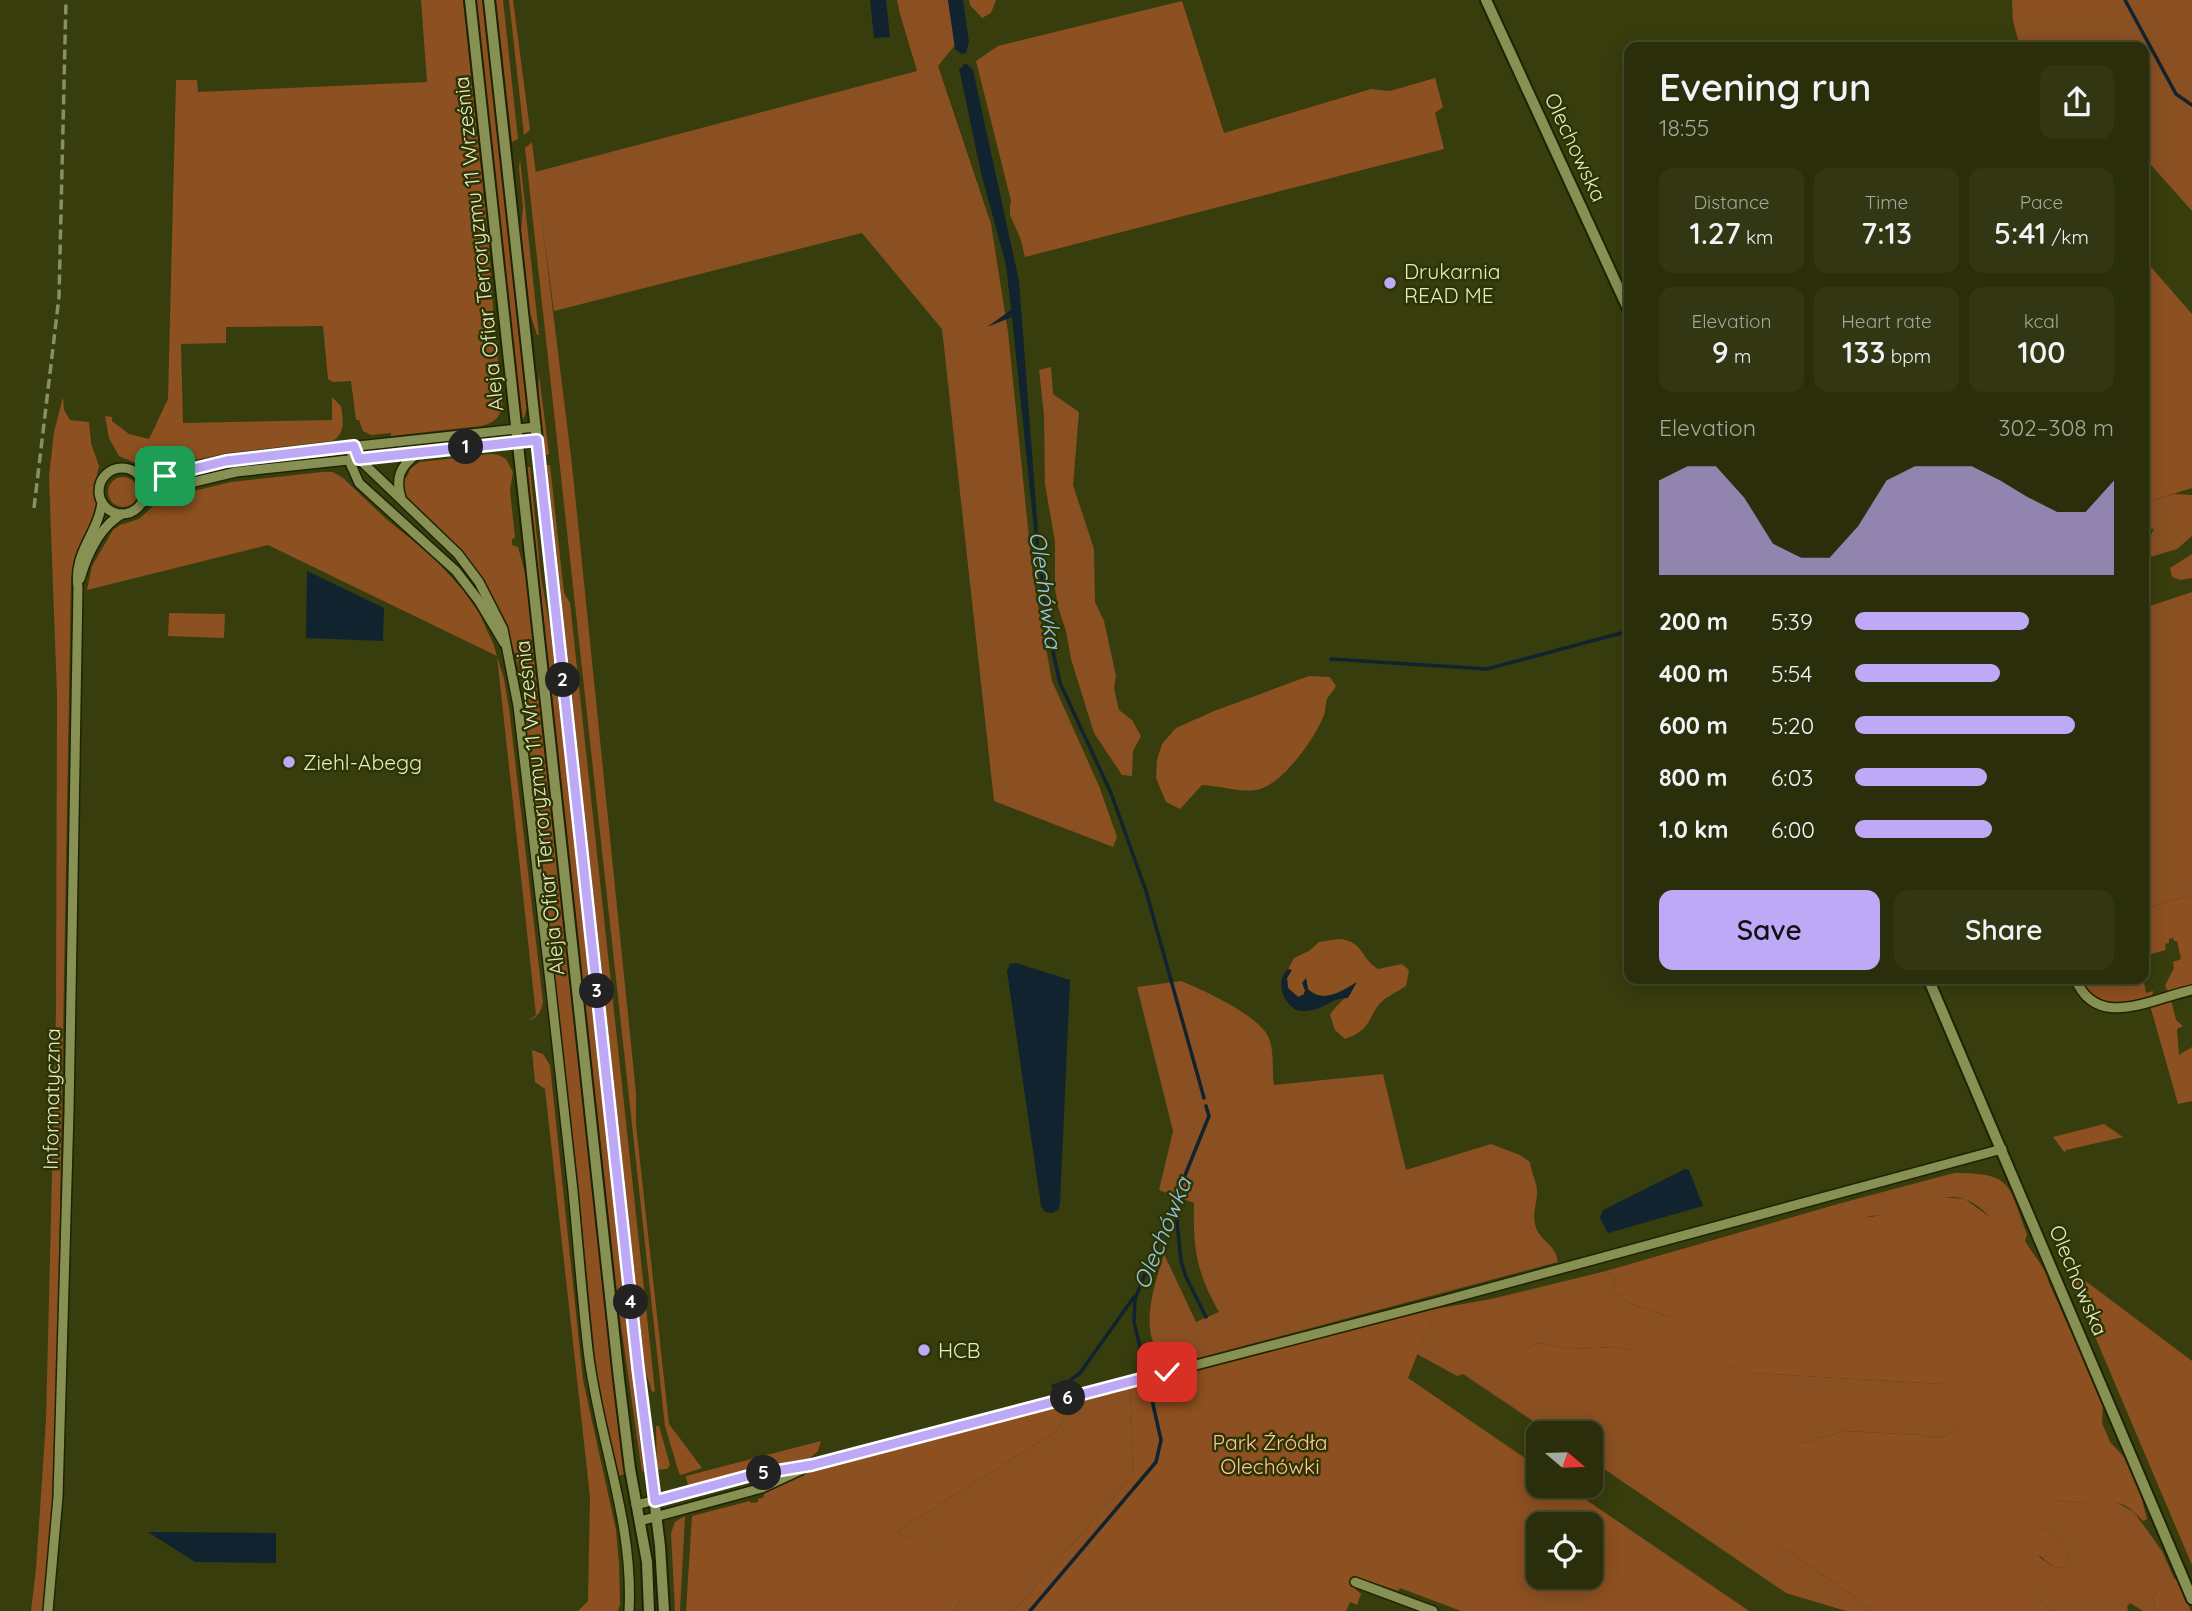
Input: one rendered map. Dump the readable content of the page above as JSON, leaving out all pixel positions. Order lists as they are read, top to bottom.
{
  "streets": {
    "street": ["Olechowska", "Aleja Ofiar Terroryzmu 11 Września", "Informatyczna"]
  },
  "water": ["Olechówka"],
  "parks": ["Park Źródła Olechówki"],
  "places": ["Drukarnia READ ME", "Ziehl-Abegg", "HCB"],
  "north": "right",
  "page": {
    "heading": ["Evening run", "18:55"],
    "stats": [
      ["Distance", "1.27 km"],
      ["Time", "7:13"],
      ["Pace", "5:41 /km"],
      ["Elevation", "9 m"],
      ["Heart rate", "133 bpm"],
      ["kcal", "100"]
    ],
    "chart": ["Elevation", "302–308 m"],
    "pins": [
      "1",
      "2",
      "3",
      "4",
      "6",
      "5"
    ],
    "list": [
      {
        "name": "200 m",
        "note": "5:39"
      },
      {
        "name": "400 m",
        "note": "5:54"
      },
      {
        "name": "600 m",
        "note": "5:20"
      },
      {
        "name": "800 m",
        "note": "6:03"
      },
      {
        "name": "1.0 km",
        "note": "6:00"
      }
    ],
    "buttons": ["Save", "Share"]
  }
}
